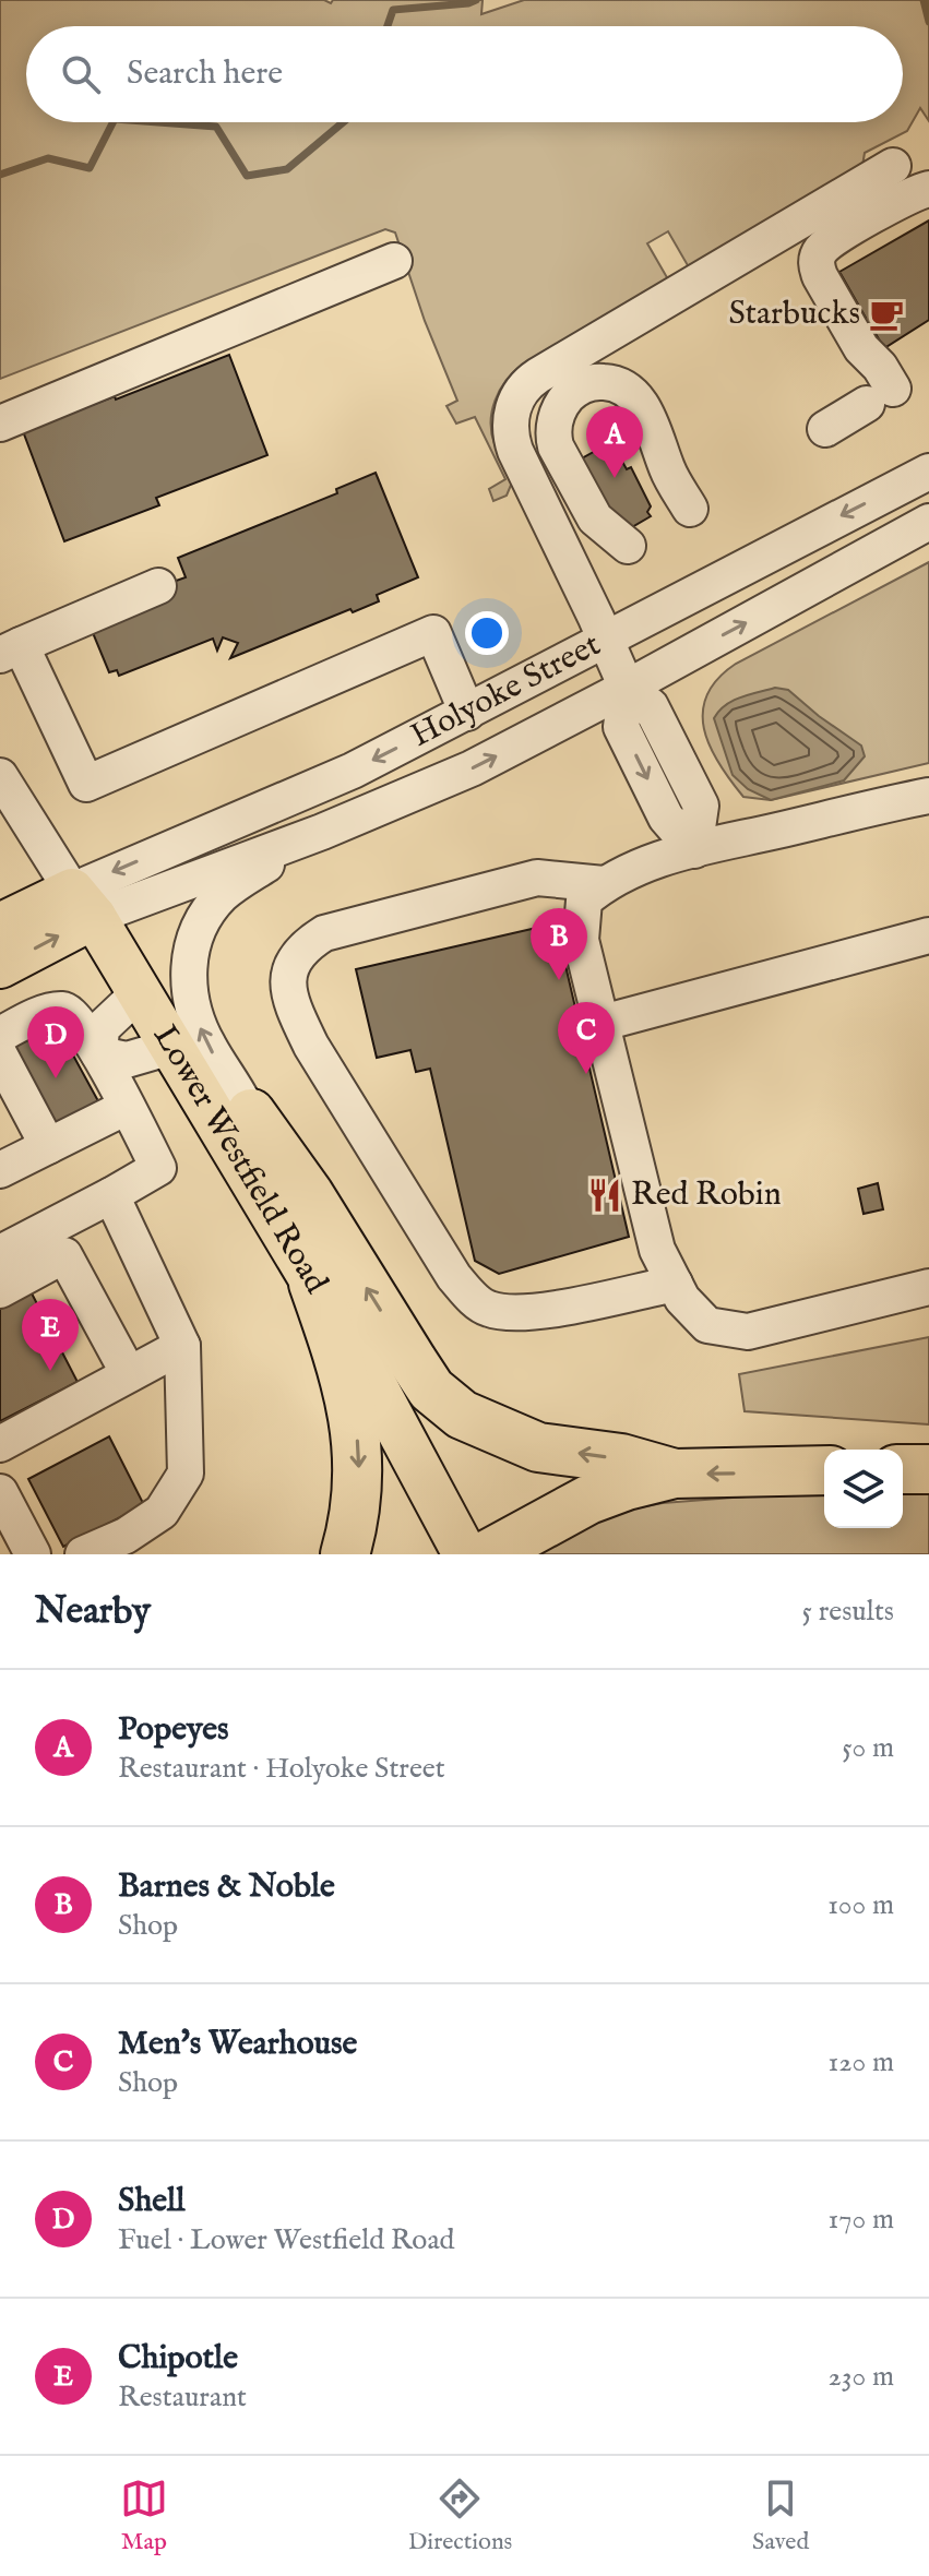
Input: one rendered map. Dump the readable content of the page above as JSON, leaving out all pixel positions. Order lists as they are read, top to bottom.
{
  "streets": {
    "main road": ["Lower Westfield Road"],
    "street": ["Holyoke Street"]
  },
  "crossings": [
    ["Holyoke Street", "Lower Westfield Road"]
  ],
  "places": {
    "cafe": ["Starbucks"],
    "restaurant": ["Red Robin"]
  },
  "page": {
    "search": "Search here",
    "pins": [
      "A",
      "B",
      "C",
      "D",
      "E"
    ],
    "heading": ["Nearby", "5 results"],
    "list": [
      {
        "mark": "A",
        "name": "Popeyes",
        "note": "Restaurant · Holyoke Street",
        "value": "50 m"
      },
      {
        "mark": "B",
        "name": "Barnes & Noble",
        "note": "Shop",
        "value": "100 m"
      },
      {
        "mark": "C",
        "name": "Men's Wearhouse",
        "note": "Shop",
        "value": "120 m"
      },
      {
        "mark": "D",
        "name": "Shell",
        "note": "Fuel · Lower Westfield Road",
        "value": "170 m"
      },
      {
        "mark": "E",
        "name": "Chipotle",
        "note": "Restaurant",
        "value": "230 m"
      }
    ],
    "nav": ["Map", "Directions", "Saved"]
  }
}
